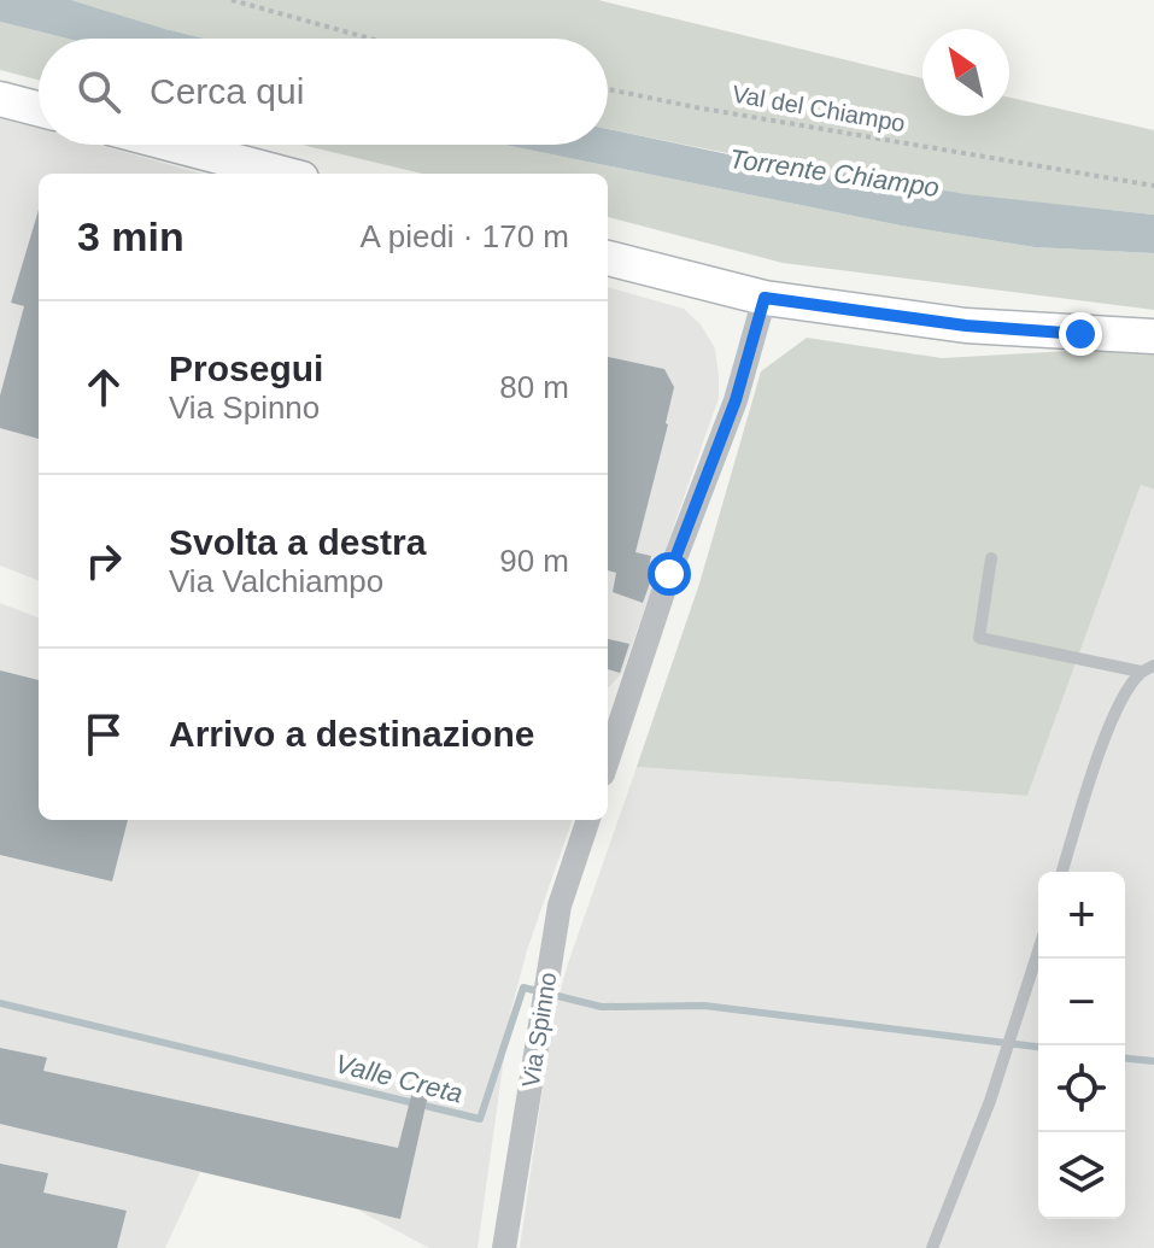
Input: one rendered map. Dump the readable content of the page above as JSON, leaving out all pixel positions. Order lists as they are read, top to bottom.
{
  "streets": {
    "street": ["Via Spinno"],
    "path": ["Val del Chiampo"]
  },
  "water": ["Torrente Chiampo", "Valle Creta"],
  "north": "top left",
  "page": {
    "search": "Cerca qui",
    "heading": ["3 min", "A piedi · 170 m"],
    "list": [
      ["Prosegui", "Via Spinno", "80 m"],
      ["Svolta a destra", "Via Valchiampo", "90 m"],
      "Arrivo a destinazione"
    ],
    "map_buttons": ["+", "−"]
  }
}
